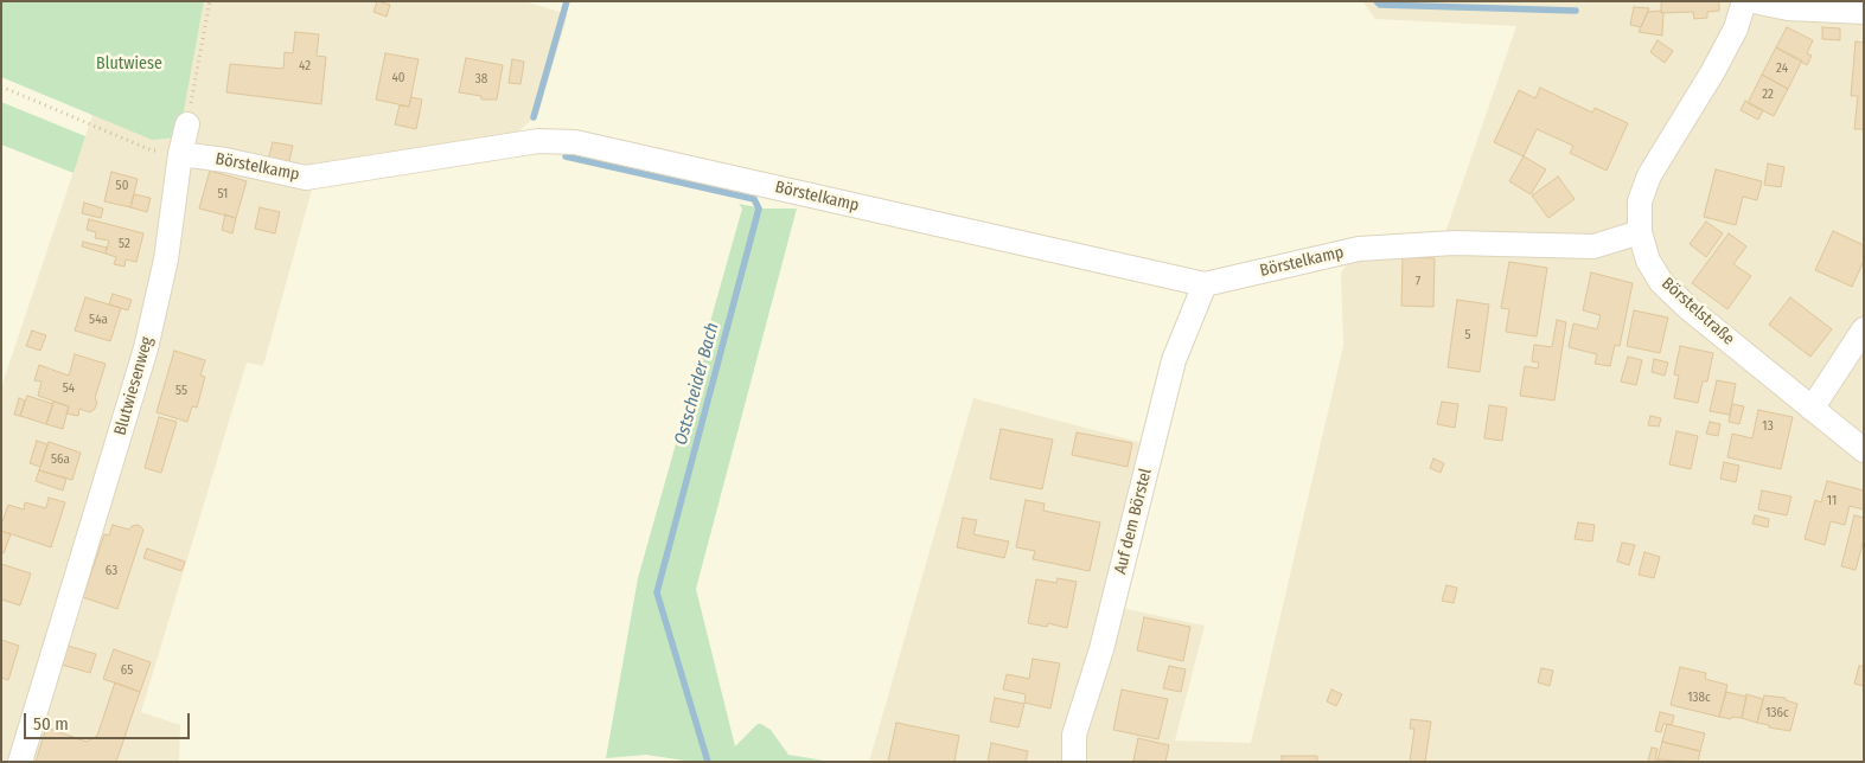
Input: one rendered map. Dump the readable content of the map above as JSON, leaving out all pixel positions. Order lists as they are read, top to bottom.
{
  "streets": {
    "street": [
      "Börstelkamp",
      "Börstelstraße",
      "Blutwiesenweg",
      "Auf dem Börstel"
    ]
  },
  "crossings": [
    ["Börstelkamp", "Börstelstraße"],
    ["Börstelkamp", "Blutwiesenweg"],
    ["Börstelkamp", "Auf dem Börstel"]
  ],
  "water": ["Ostscheider Bach"],
  "parks": ["Blutwiese"],
  "house_numbers": [
    "42",
    "24",
    "40",
    "38",
    "22",
    "50",
    "51",
    "52",
    "7",
    "54a",
    "5",
    "54",
    "55",
    "13",
    "56a",
    "11",
    "63",
    "65",
    "138c",
    "136c"
  ],
  "scale_bar": "50 m"
}
